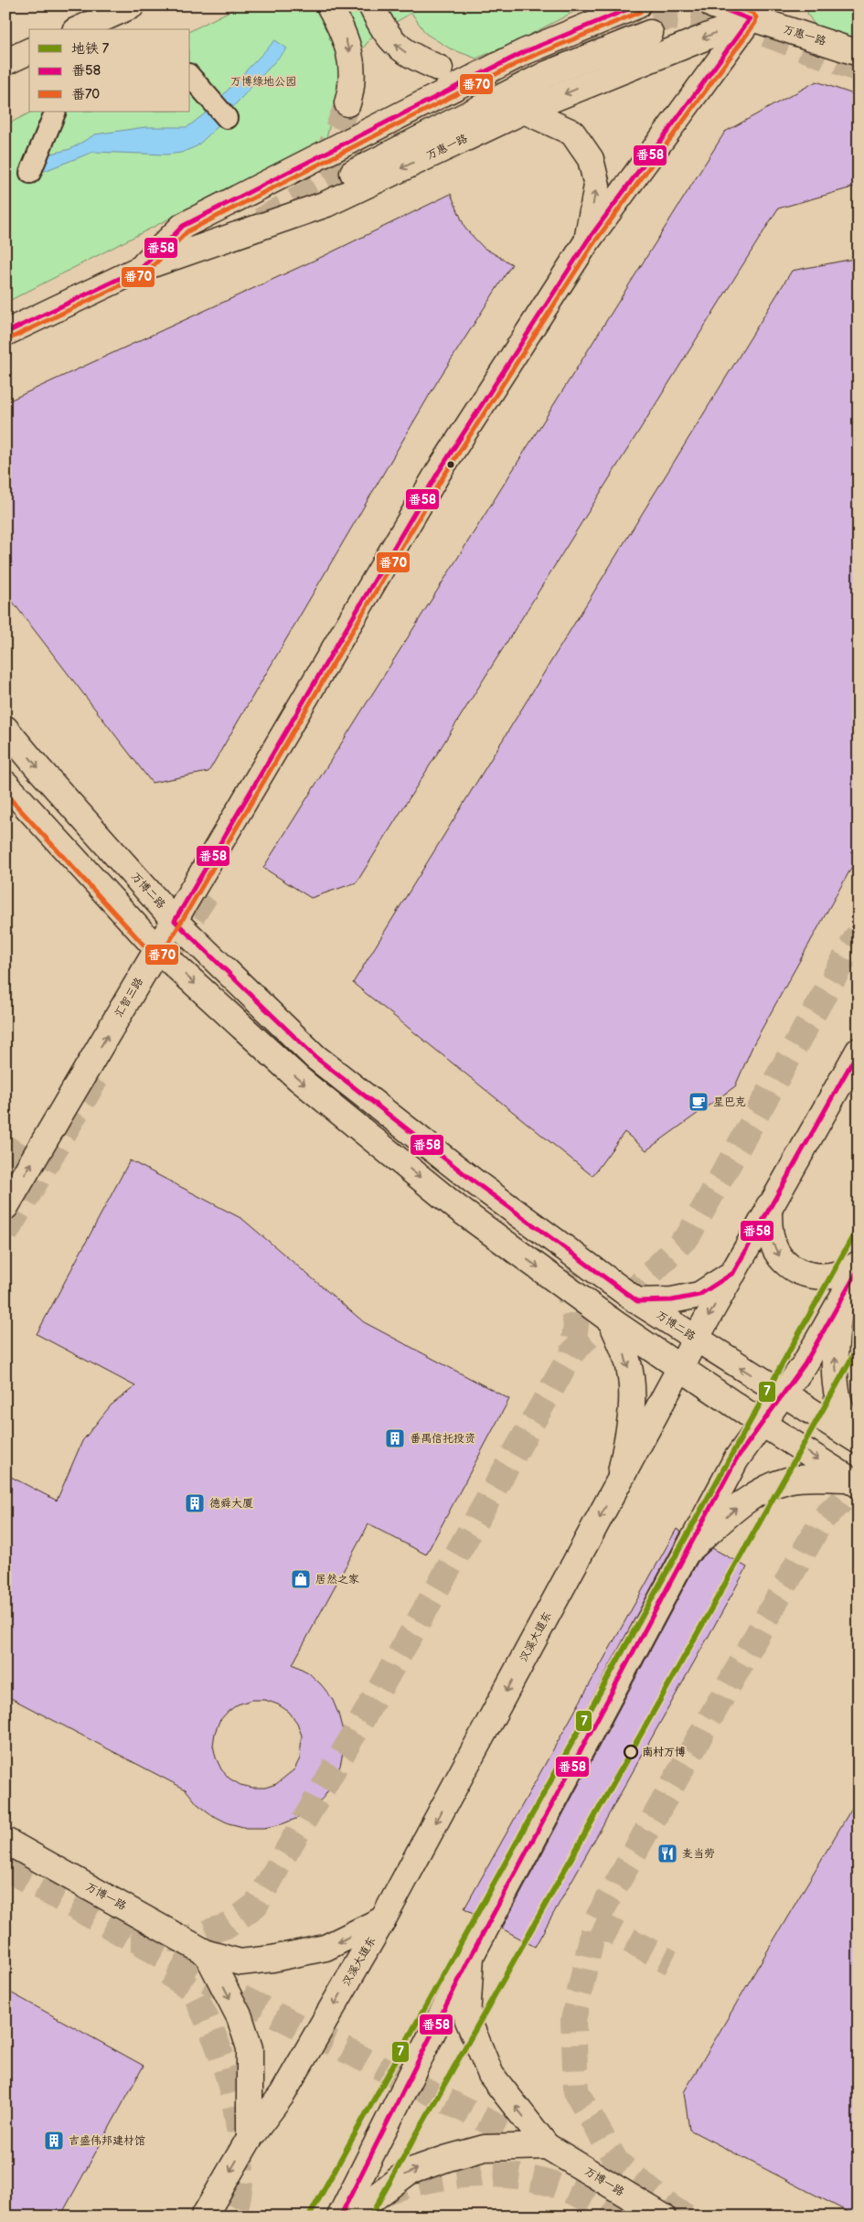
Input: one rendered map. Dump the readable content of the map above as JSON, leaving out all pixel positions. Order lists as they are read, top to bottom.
{
  "streets": {
    "street": [
      "万惠一路",
      "万博二路",
      "汇智三路",
      "汉溪大道东",
      "万博一路"
    ]
  },
  "crossings": [
    ["万惠一路", "汇智三路"],
    ["万博二路", "汇智三路"],
    ["万博二路", "汉溪大道东"],
    ["汉溪大道东", "万博一路"]
  ],
  "parks": ["万博绿地公园"],
  "places": {
    "cafe": ["星巴克"],
    "building": ["番禺信托投资", "德舜大厦", "吉盛伟邦建材馆"],
    "shop": ["居然之家"],
    "other": ["南村万博"],
    "restaurant": ["麦当劳"]
  },
  "lines": ["transit line 番58", "transit line 番70", "metro line 7"],
  "legend": ["地铁 7", "番58", "番70"]
}
